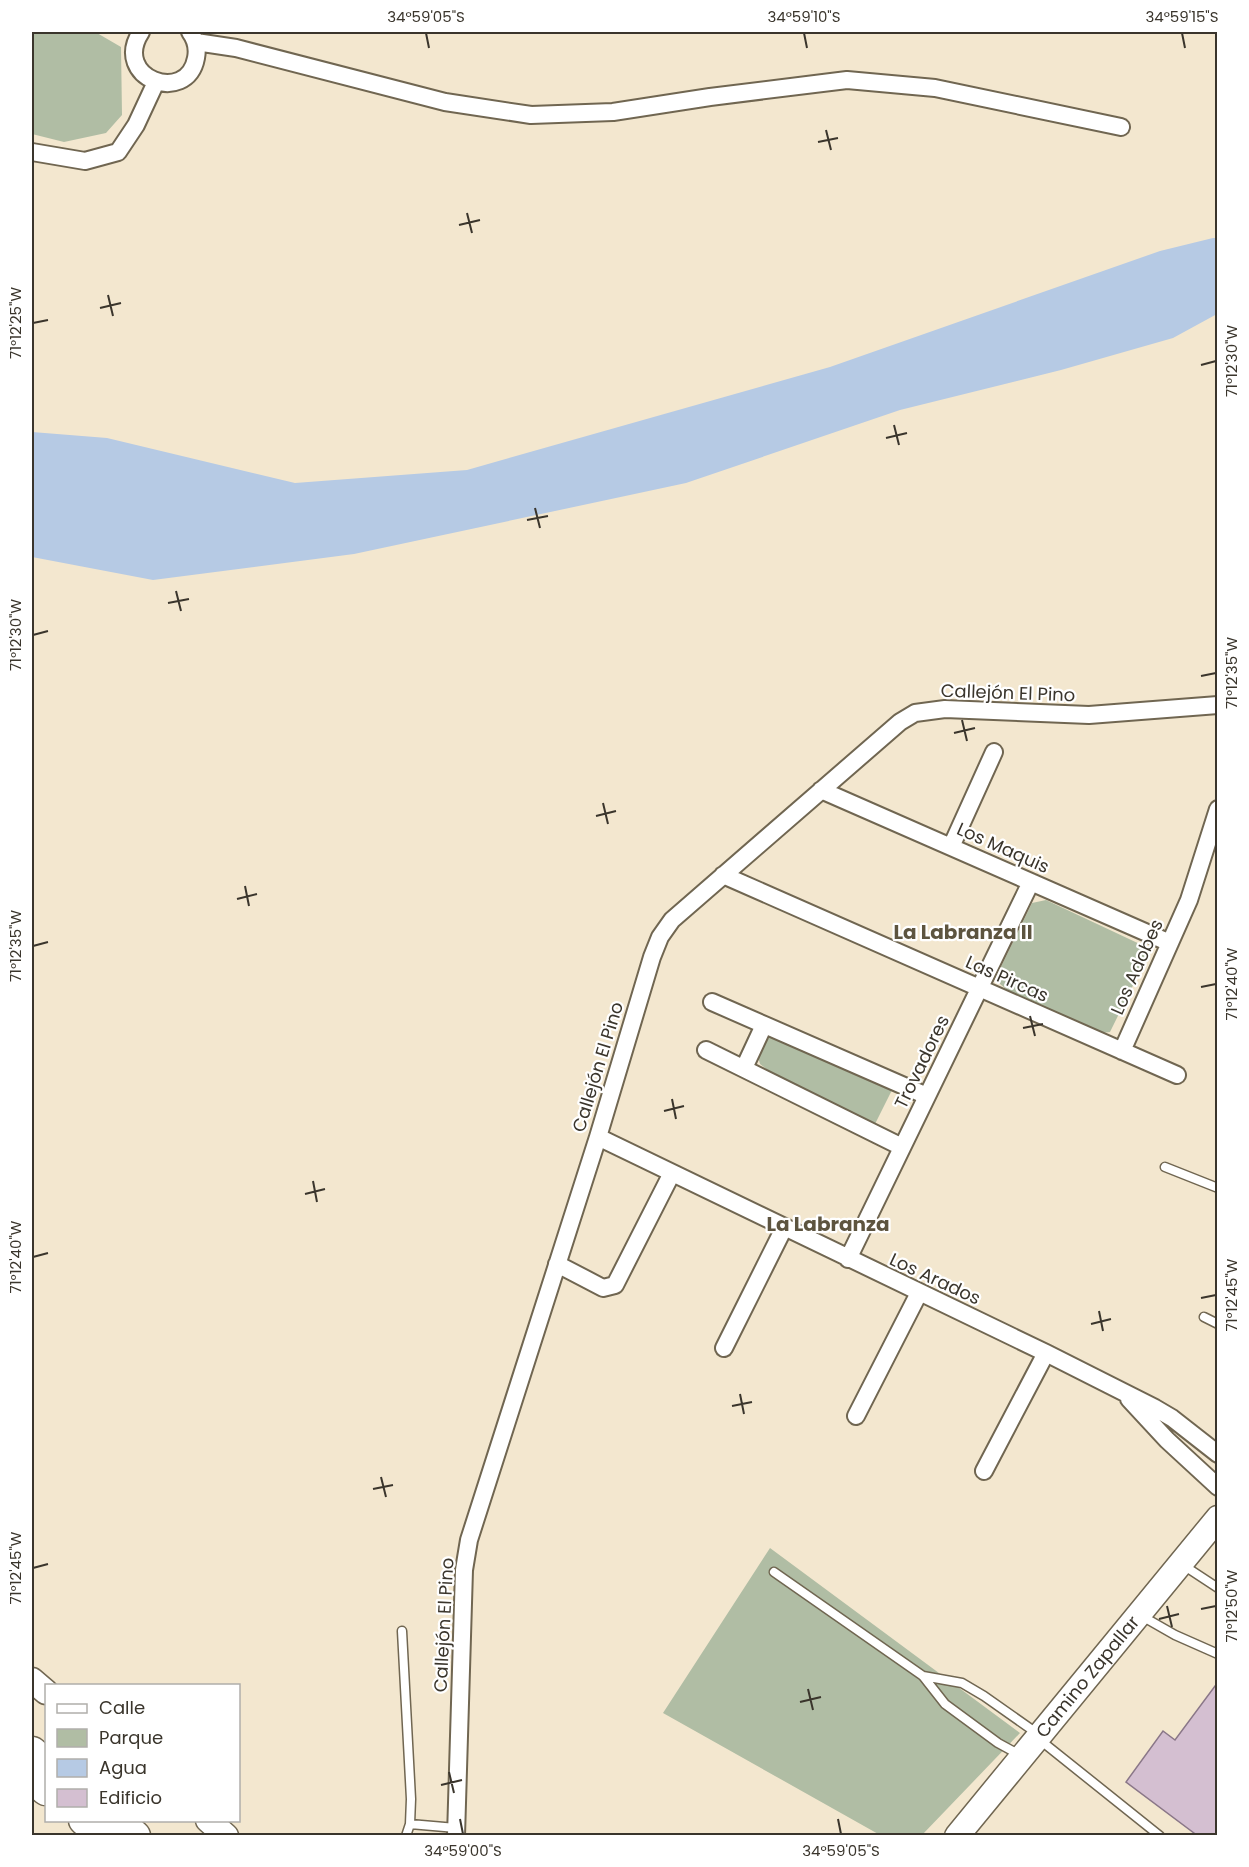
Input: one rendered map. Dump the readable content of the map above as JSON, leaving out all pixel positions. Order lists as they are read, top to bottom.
{
  "streets": {
    "street": [
      "Callejón El Pino",
      "Los Maquis",
      "Los Adobes",
      "Las Pircas",
      "Trovadores",
      "Los Arados",
      "Camino Zapallar"
    ]
  },
  "crossings": [
    ["Callejón El Pino", "Los Maquis"],
    ["Callejón El Pino", "Las Pircas"],
    ["Callejón El Pino", "Los Arados"],
    ["Los Maquis", "Los Adobes"],
    ["Los Maquis", "Trovadores"],
    ["Los Adobes", "Las Pircas"],
    ["Las Pircas", "Trovadores"],
    ["Trovadores", "Los Arados"]
  ],
  "districts": ["La Labranza II", "La Labranza"],
  "legend": [
    "Calle",
    "Parque",
    "Agua",
    "Edificio"
  ],
  "coordinates": [
    "34°59'05\"S",
    "34°59'10\"S",
    "34°59'15\"S",
    "71°12'25\"W",
    "71°12'30\"W",
    "71°12'35\"W",
    "71°12'40\"W",
    "71°12'45\"W",
    "71°12'50\"W",
    "34°59'00\"S"
  ]
}
